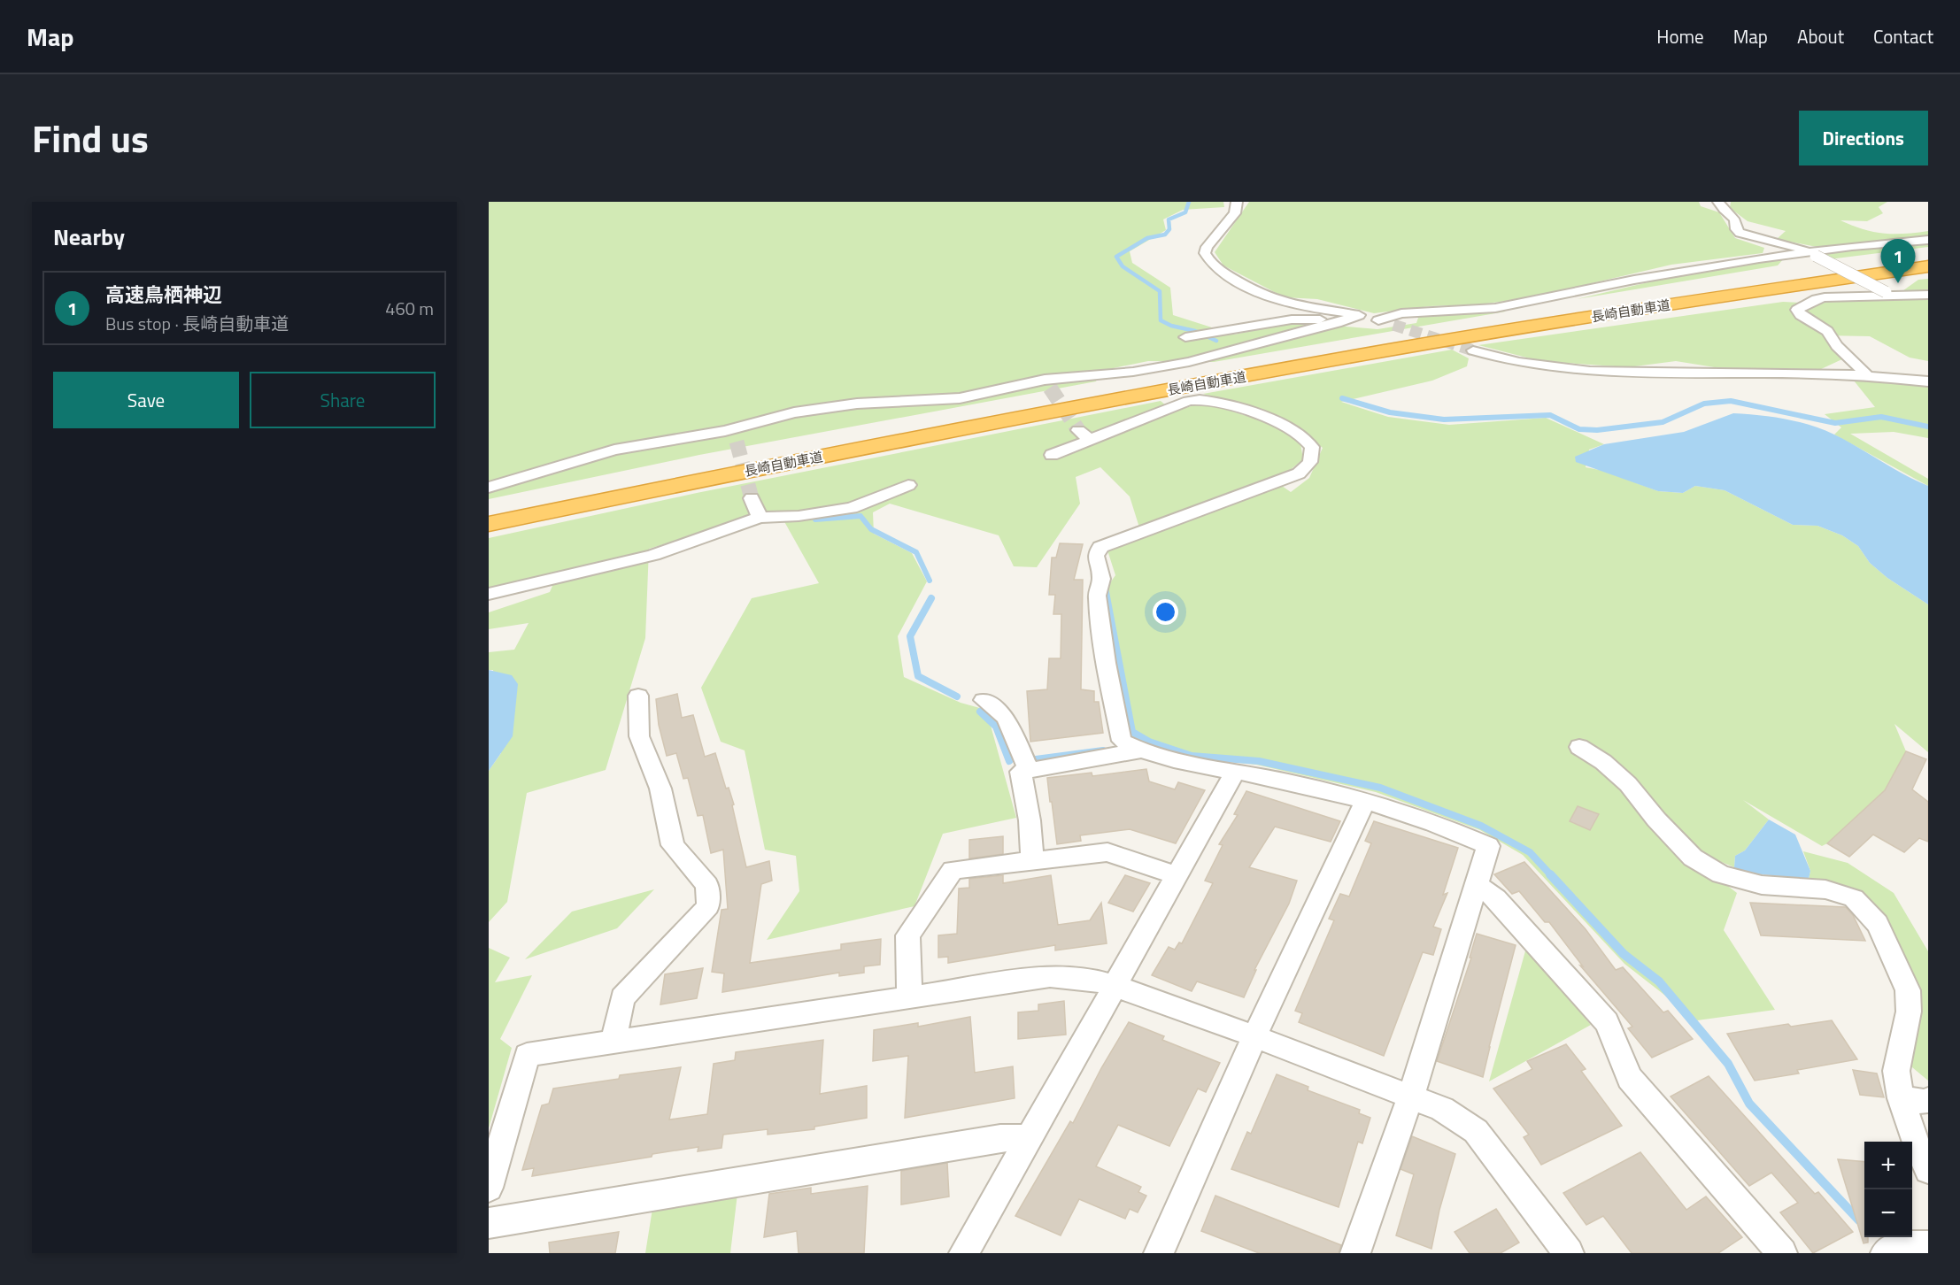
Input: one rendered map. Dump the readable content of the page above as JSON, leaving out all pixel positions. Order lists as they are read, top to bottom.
{
  "streets": {
    "highway": ["長崎自動車道"]
  },
  "page": {
    "header": "Map",
    "nav": [
      "Home",
      "Map",
      "About",
      "Contact"
    ],
    "title": "Find us",
    "buttons": [
      "Directions",
      ["Save", "Share"]
    ],
    "heading": "Nearby",
    "pins": "1",
    "list": [
      {
        "mark": "1",
        "name": "高速鳥栖神辺",
        "note": "Bus stop · 長崎自動車道",
        "value": "460 m"
      }
    ],
    "map_buttons": ["+", "−"]
  }
}
